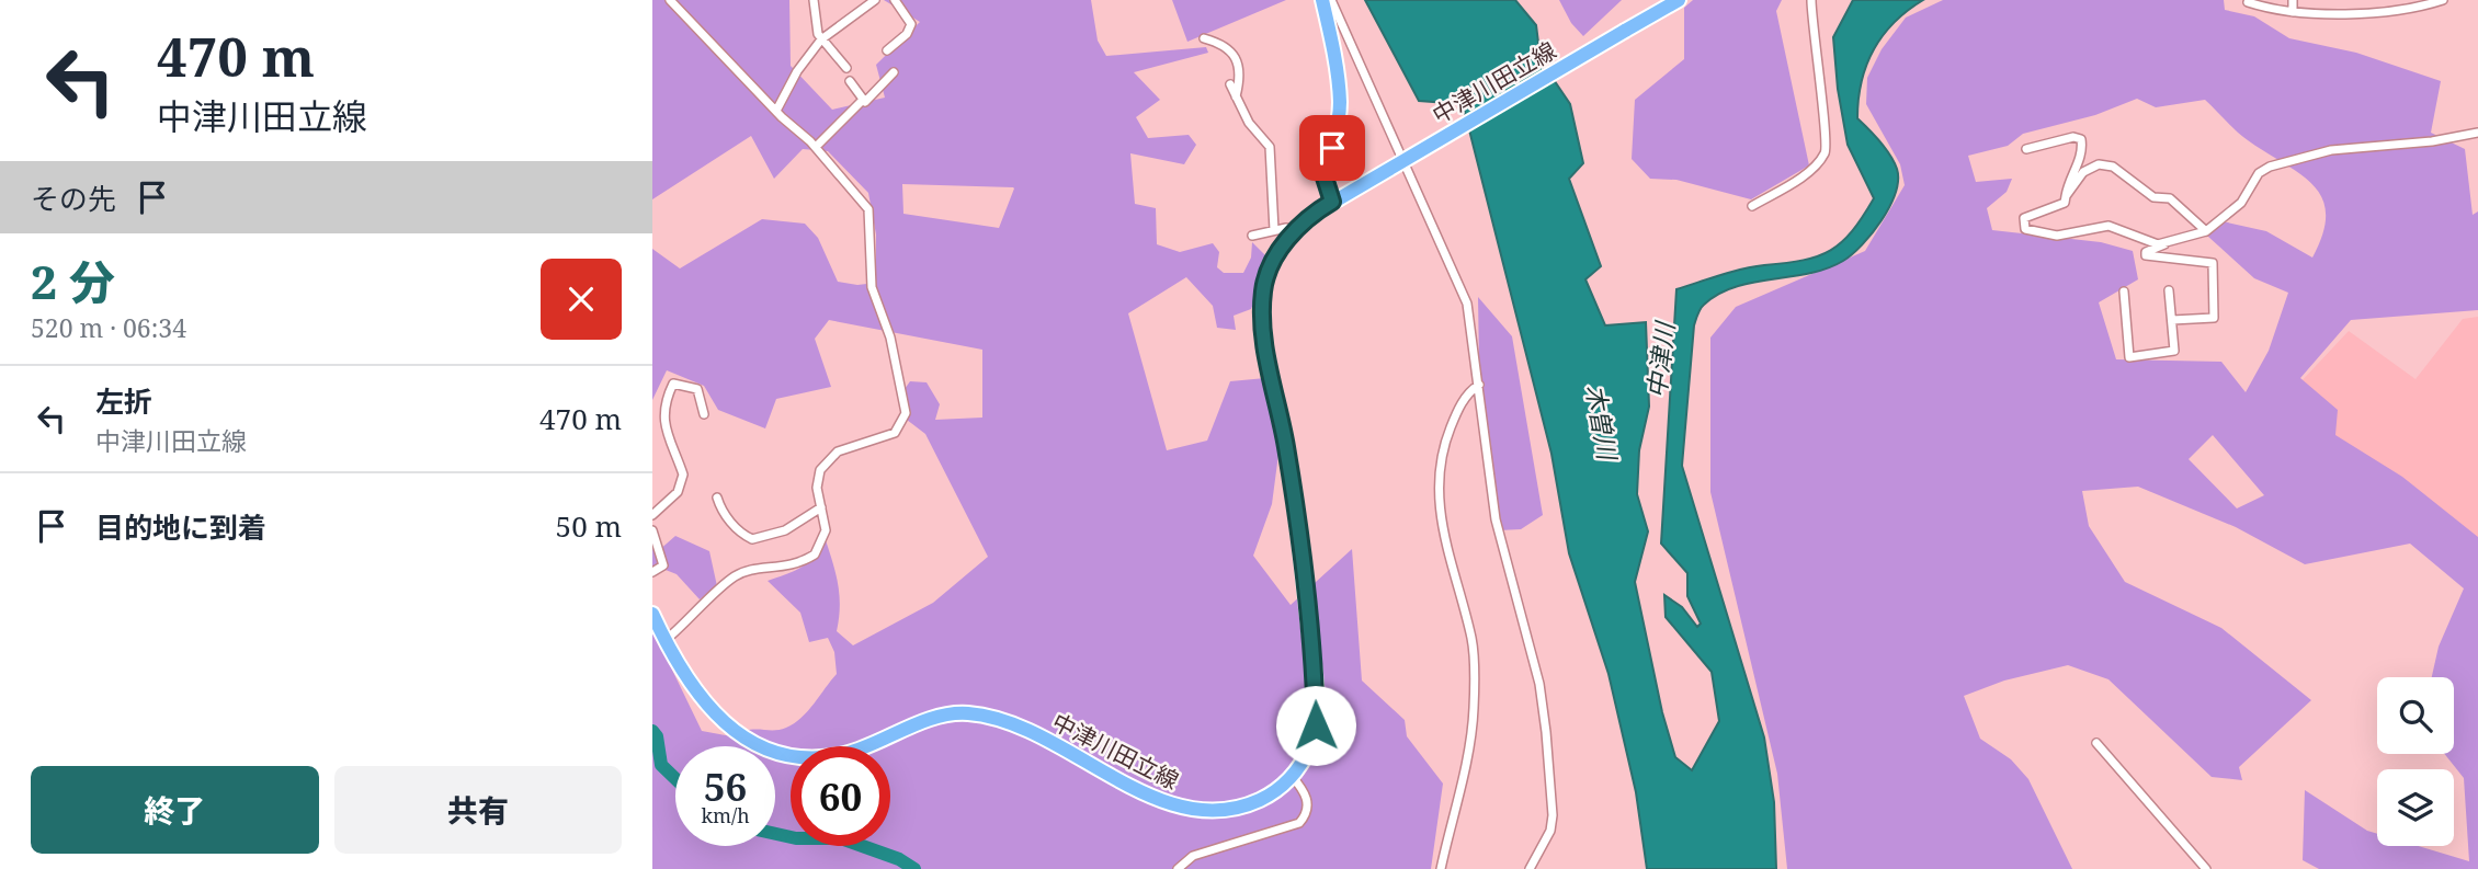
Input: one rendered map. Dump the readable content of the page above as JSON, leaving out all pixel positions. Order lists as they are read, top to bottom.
{
  "streets": {
    "main road": ["中津川田立線"]
  },
  "water": ["中津川", "木曽川"],
  "page": {
    "turn": ["470 m", "中津川田立線"],
    "then": "その先",
    "heading": ["2 分", "520 m · 06:34"],
    "list": [
      {
        "name": "左折",
        "note": "中津川田立線",
        "value": "470 m"
      },
      {
        "name": "目的地に到着",
        "value": "50 m"
      }
    ],
    "speed": "56 km/h",
    "limit": "60",
    "buttons": ["終了", "共有"]
  }
}
